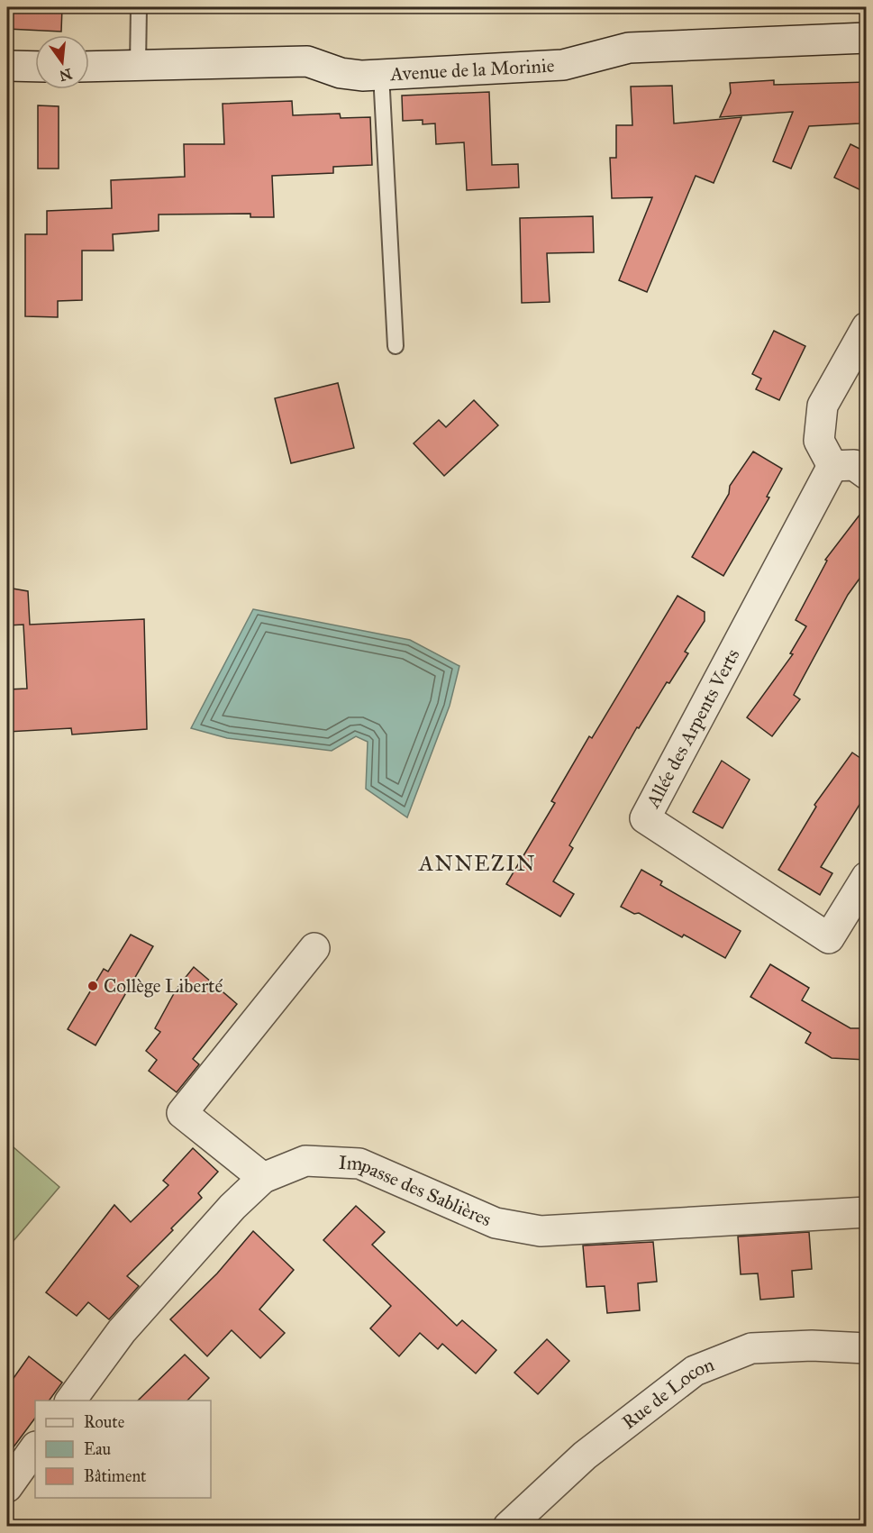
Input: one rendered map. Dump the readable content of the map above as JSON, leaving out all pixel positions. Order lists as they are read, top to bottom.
{
  "streets": {
    "street": [
      "Avenue de la Morinie",
      "Allée des Arpents Verts",
      "Impasse des Sablières",
      "Rue de Locon"
    ]
  },
  "districts": ["ANNEZIN"],
  "places": ["Collège Liberté"],
  "legend": ["Route", "Eau", "Bâtiment"],
  "north": "bottom"
}
